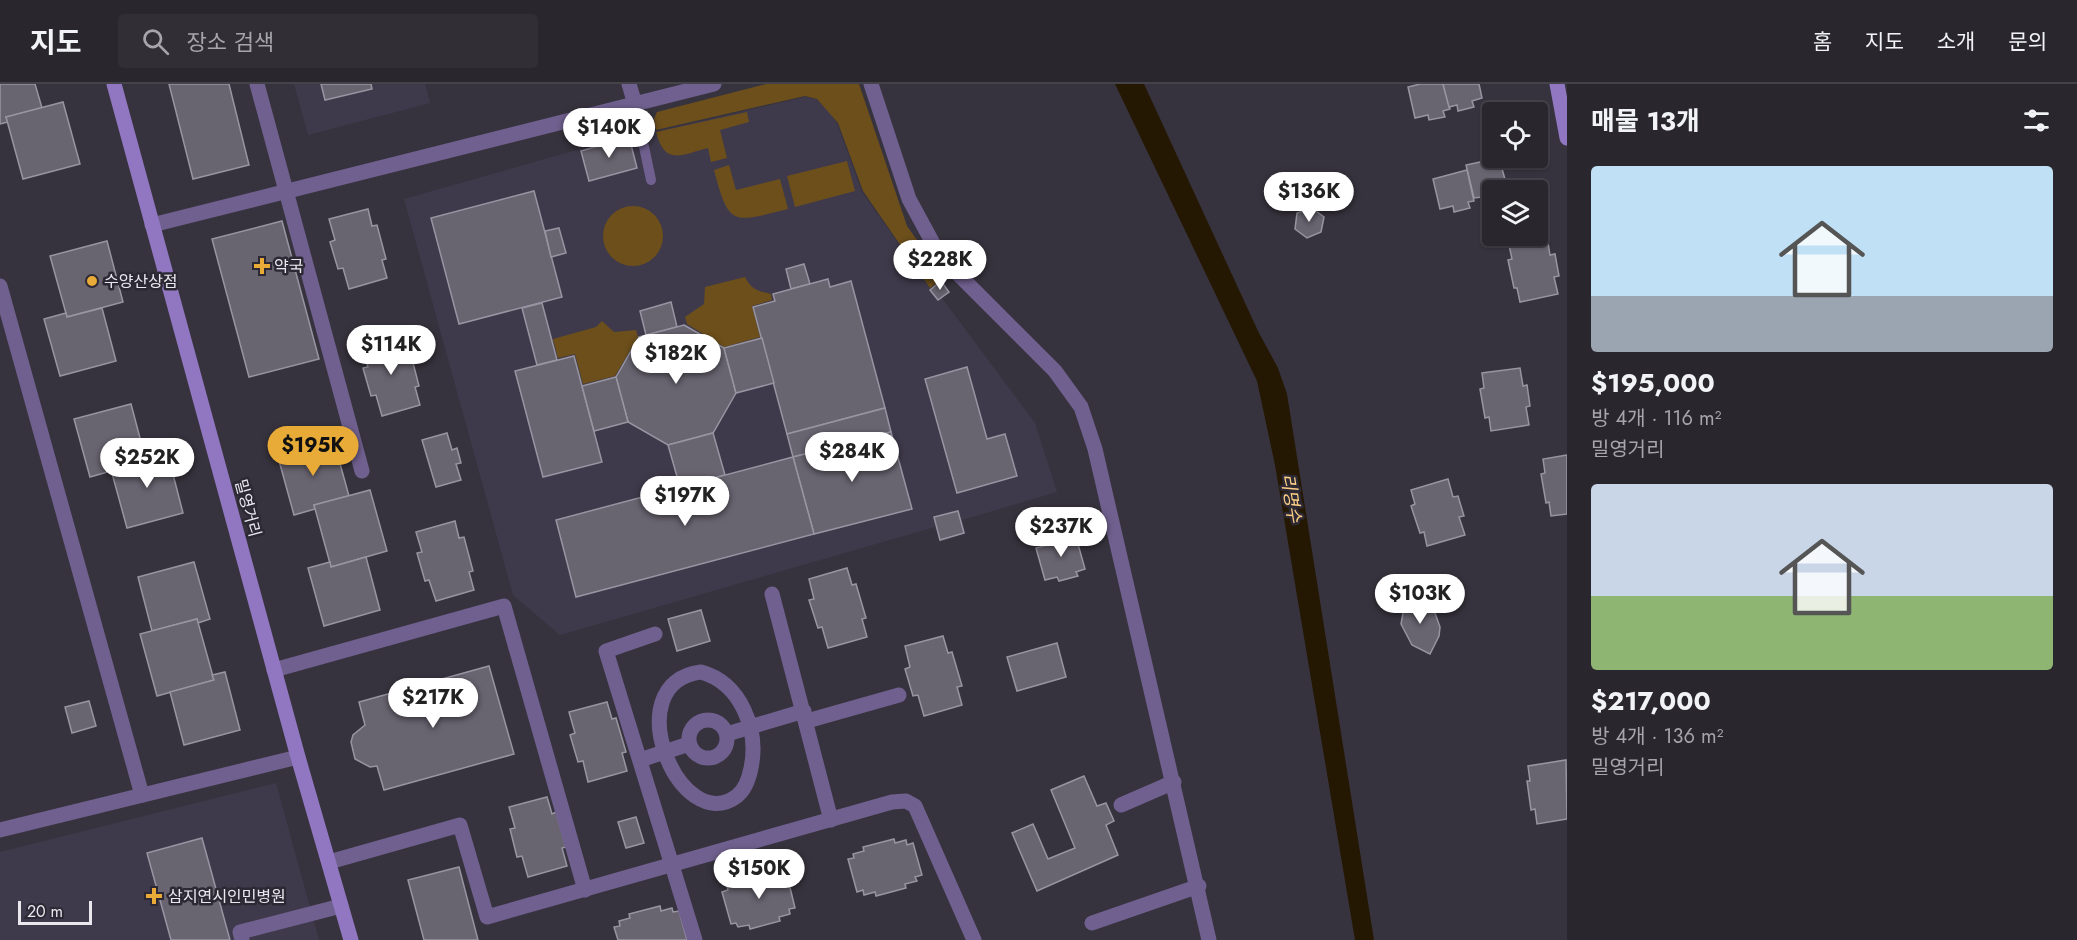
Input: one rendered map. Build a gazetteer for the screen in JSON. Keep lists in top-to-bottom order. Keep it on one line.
{"streets":{"main road":["밀영거리"]},"water":["리명수"],"places":{"health":["약국","삼지연시인민병원"],"other":["수양산상점"]},"scale_bar":"20 m","page":{"header":"지도","search":"장소 검색","nav":["홈","지도","소개","문의"],"heading":"매물 13개","price":["$140K","$136K","$228K","$114K","$182K","$195K","$284K","$252K","$197K","$237K","$103K","$217K","$150K"],"list":[{"name":"$195,000","note":"방 4개 · 116 m² · 밀영거리"},{"name":"$217,000","note":"방 4개 · 136 m² · 밀영거리"}],"scale":"20 m"}}
